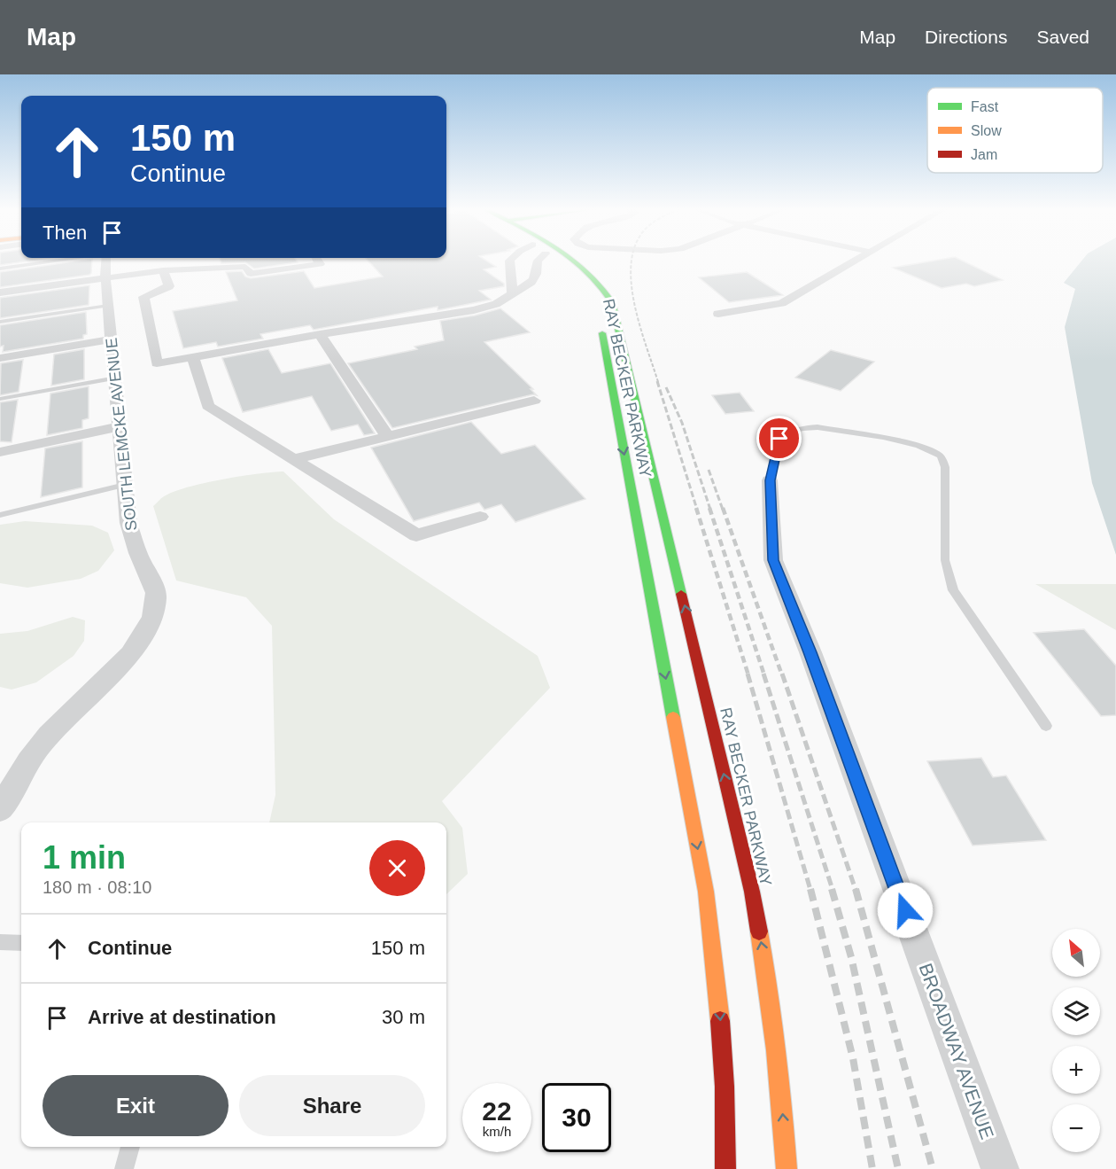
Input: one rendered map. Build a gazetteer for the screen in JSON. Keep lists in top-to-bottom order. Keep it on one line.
{"streets":{"main road":["RAY BECKER PARKWAY"],"street":["SOUTH LEMCKE AVENUE","BROADWAY AVENUE"]},"legend":["Fast","Slow","Jam"],"north":"top left","page":{"header":"Map","nav":["Map","Directions","Saved"],"turn":["150 m","Continue"],"then":"Then","heading":["1 min","180 m · 08:10"],"list":[{"name":"Continue","value":"150 m"},{"name":"Arrive at destination","value":"30 m"}],"map_buttons":["+","−"],"buttons":["Exit","Share"],"speed":"22 km/h","limit":"30"}}
